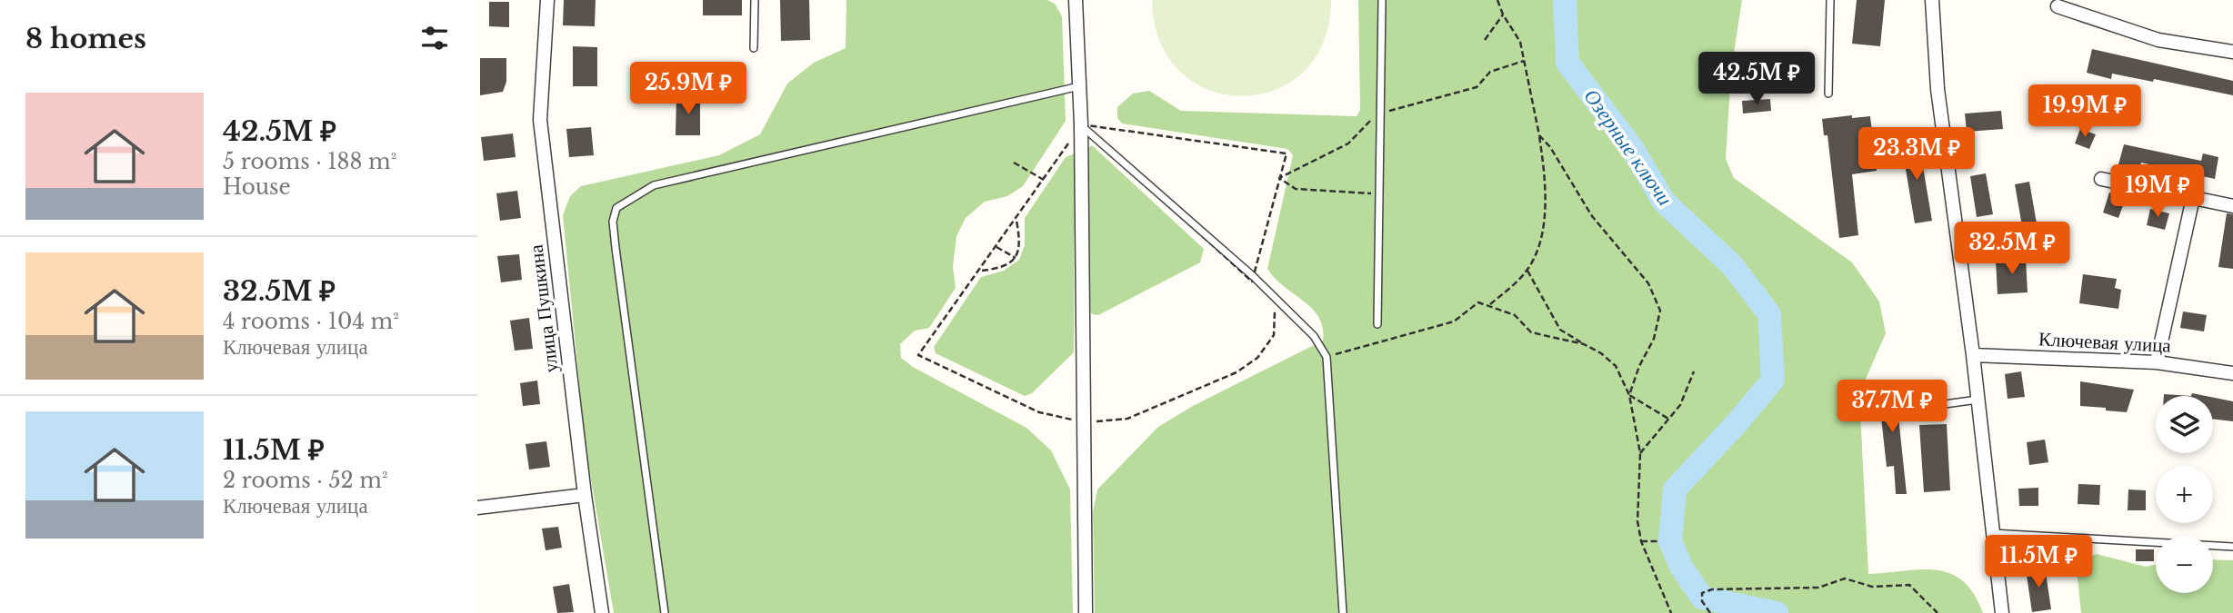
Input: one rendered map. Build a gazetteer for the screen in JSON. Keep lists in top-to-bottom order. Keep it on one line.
{"streets":{"street":["улица Пушкина","Ключевая улица"]},"water":["Озерные ключи"],"page":{"heading":"8 homes","price":["42.5M ₽","25.9M ₽","19.9M ₽","23.3M ₽","19M ₽","32.5M ₽","37.7M ₽","11.5M ₽"],"list":[{"name":"42.5M ₽","note":"5 rooms · 188 m² · House"},{"name":"32.5M ₽","note":"4 rooms · 104 m² · Ключевая улица"},{"name":"11.5M ₽","note":"2 rooms · 52 m² · Ключевая улица"}],"map_buttons":["+","−"]}}
